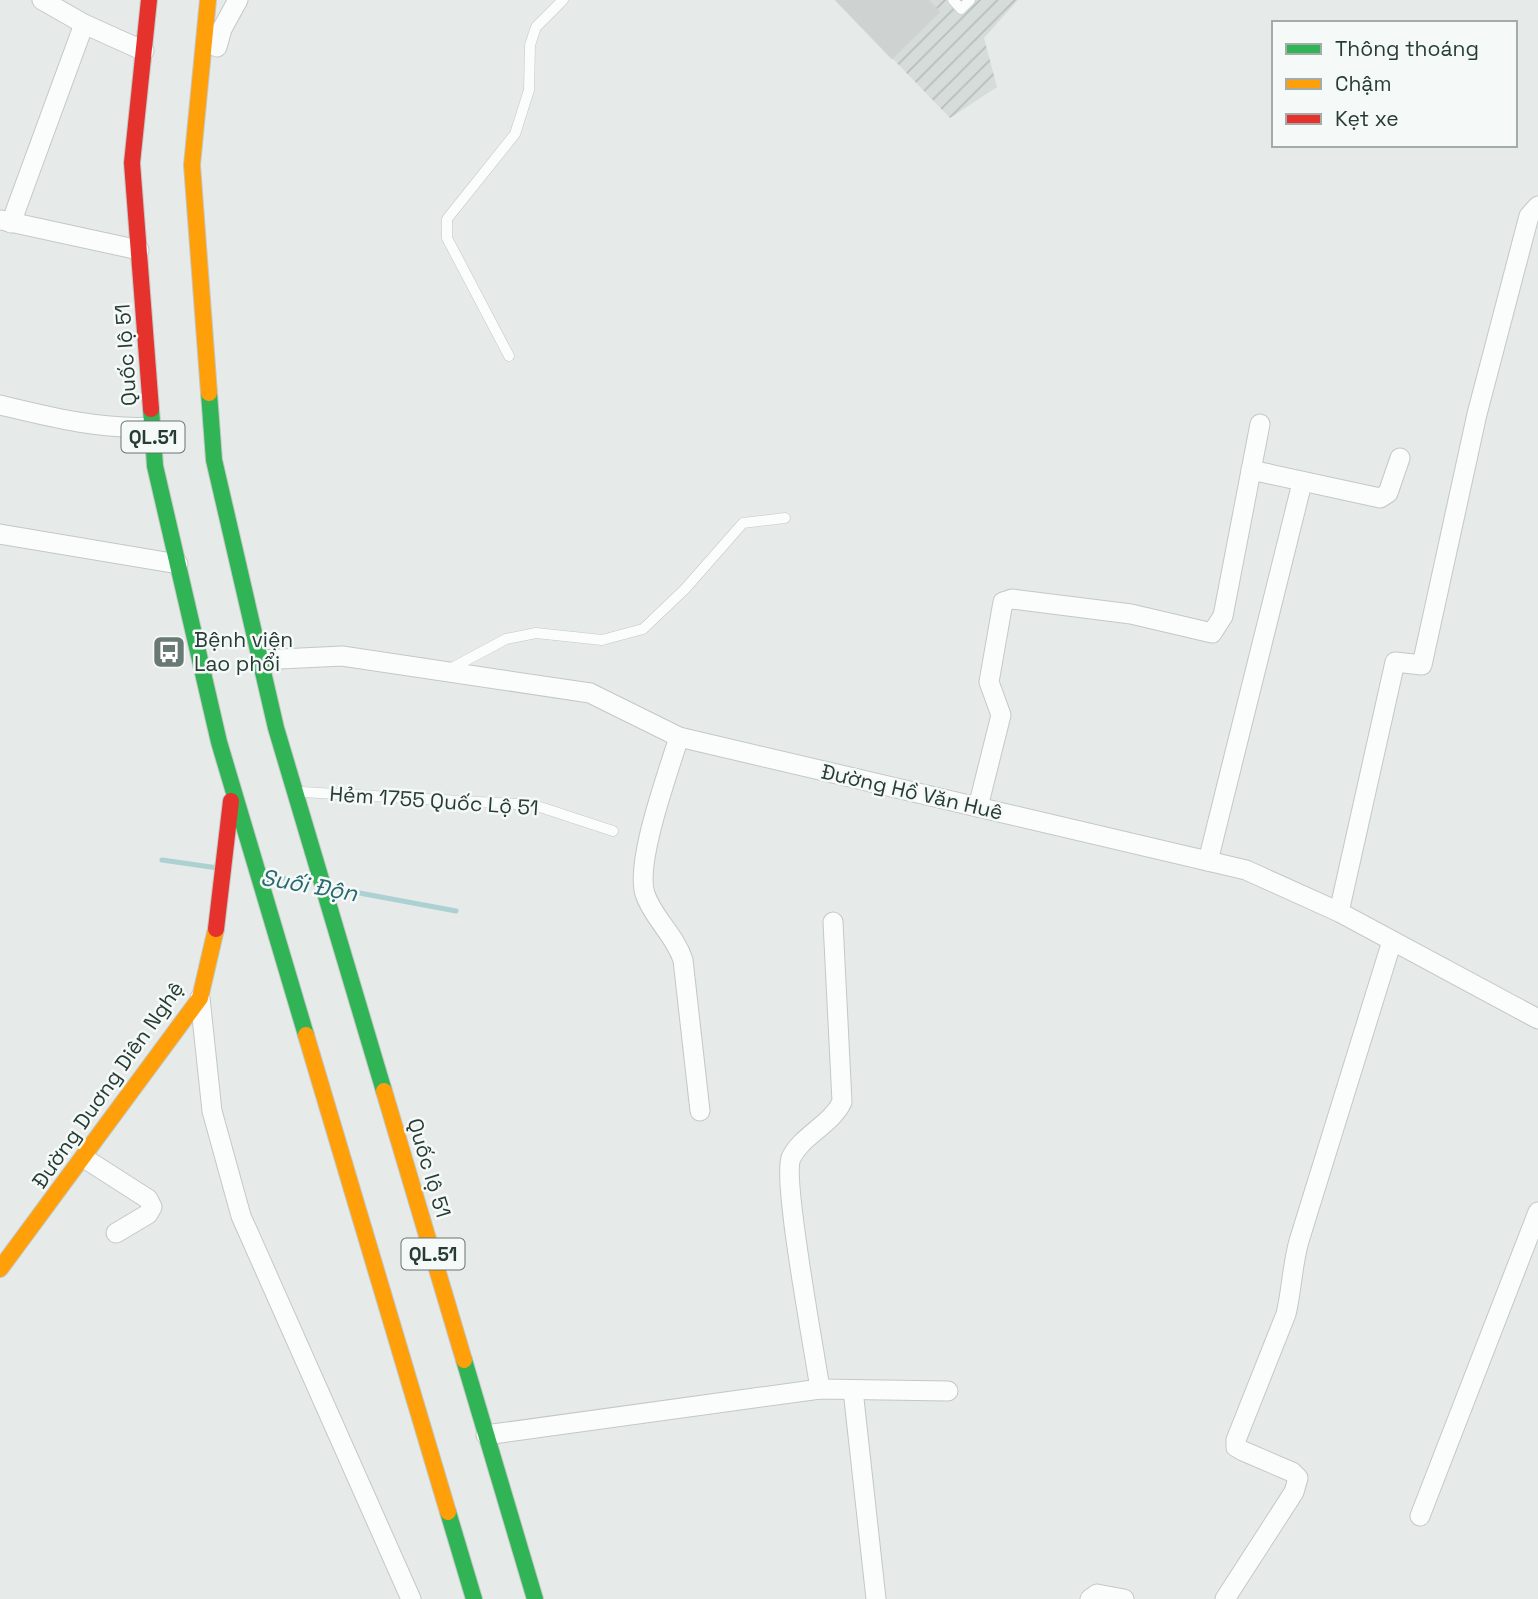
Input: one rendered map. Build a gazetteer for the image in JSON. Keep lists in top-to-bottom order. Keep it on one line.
{"streets":{"main road":["Quốc lộ 51","QL.51","Đường Duơng Diên Nghệ"],"street":["Đường Hồ Văn Huê"],"lane":["Hẻm 1755 Quốc Lộ 51"]},"crossings":[["Quốc lộ 51","QL.51"],["Quốc lộ 51","Hẻm 1755 Quốc Lộ 51"],["Quốc lộ 51","Đường Duơng Diên Nghệ"],["QL.51","Đường Hồ Văn Huê"],["QL.51","Hẻm 1755 Quốc Lộ 51"]],"water":["Suối Độn"],"places":{"bus stop":["Bệnh viện Lao phổi"]},"legend":["Thông thoáng","Chậm","Kẹt xe"]}
